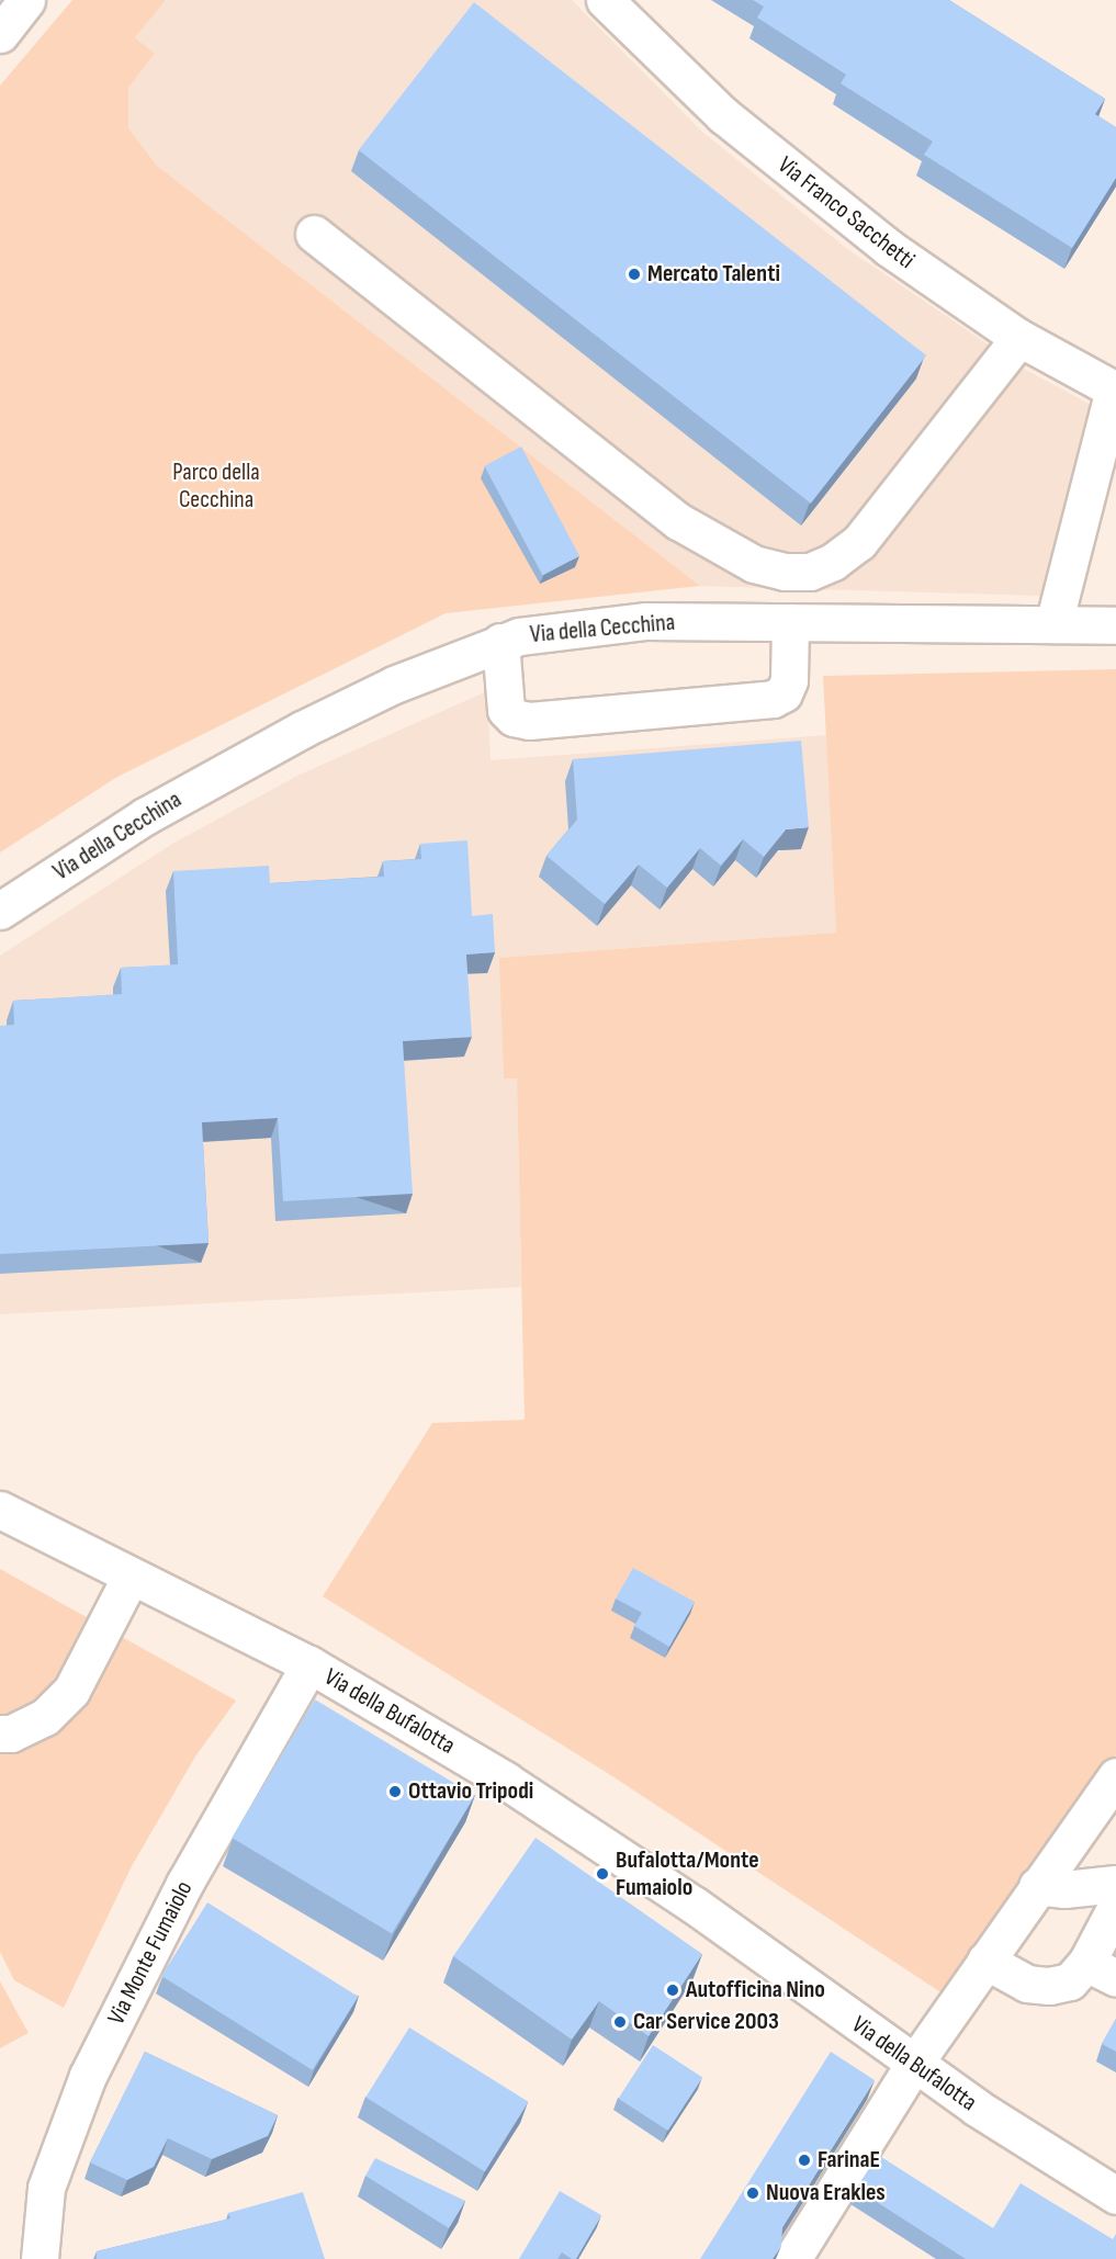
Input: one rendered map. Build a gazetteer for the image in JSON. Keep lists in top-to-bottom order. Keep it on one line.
{"streets":{"street":["Via Franco Sacchetti","Via della Cecchina","Via della Bufalotta","Via Monte Fumaiolo"]},"crossings":[["Via della Bufalotta","Via Monte Fumaiolo"]],"parks":["Parco della Cecchina"],"places":["Mercato Talenti","Ottavio Tripodi","Bufalotta/Monte Fumaiolo","Autofficina Nino","Car Service 2003","FarinaE","Nuova Erakles"]}
